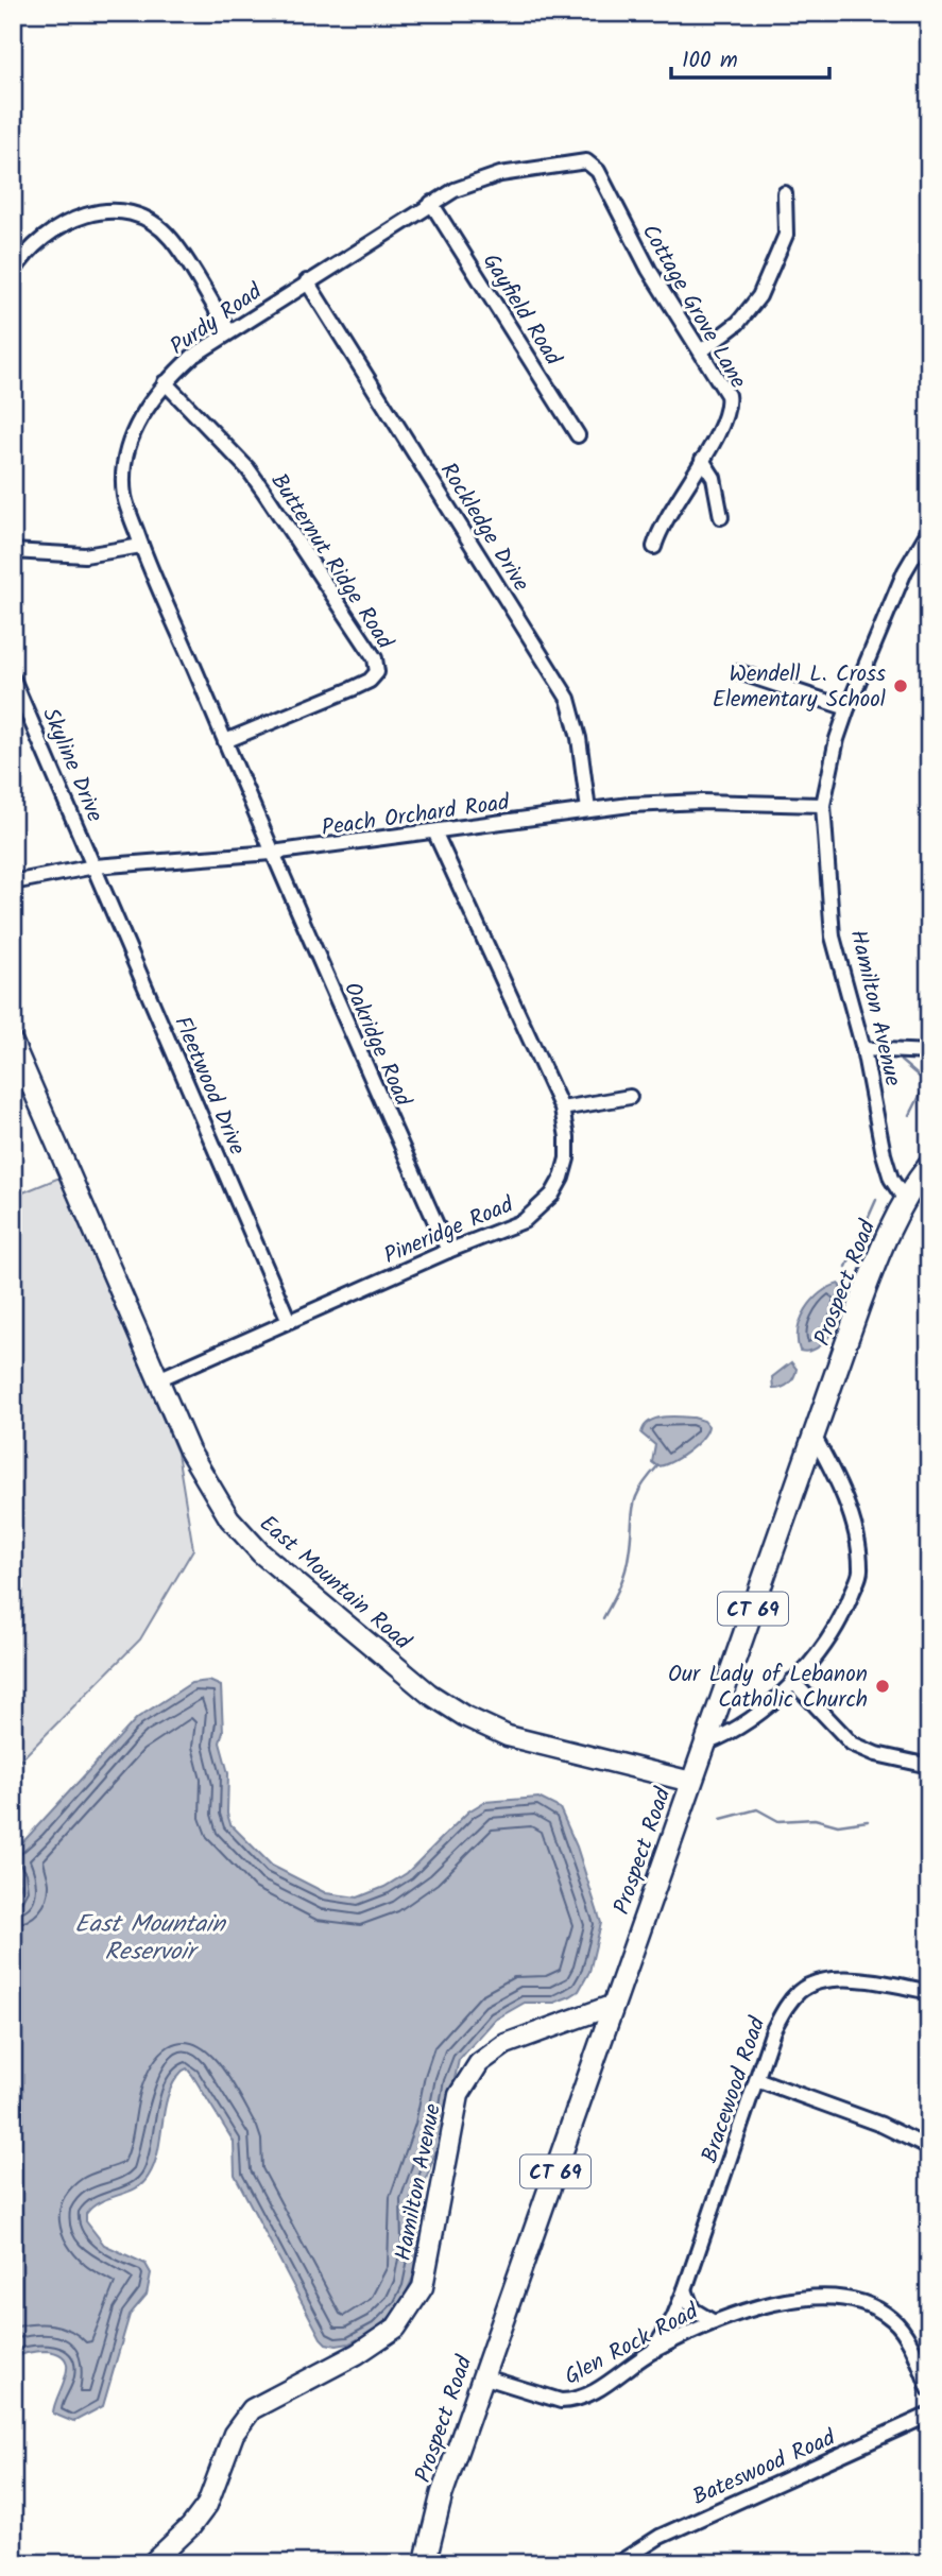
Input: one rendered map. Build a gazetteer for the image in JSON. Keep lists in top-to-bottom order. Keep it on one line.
{"streets":{"main road":["Prospect Road","CT 69"],"street":["Cottage Grove Lane","Gayfield Road","Purdy Road","Rockledge Drive","Butternut Ridge Road","Skyline Drive","Peach Orchard Road","Hamilton Avenue","Oakridge Road","Fleetwood Drive","Pineridge Road","East Mountain Road","Bracewood Road","Glen Rock Road","Bateswood Road"]},"crossings":[["Cottage Grove Lane","Purdy Road"],["Gayfield Road","Purdy Road"],["Purdy Road","Rockledge Drive"],["Purdy Road","Butternut Ridge Road"],["Purdy Road","Peach Orchard Road"],["Purdy Road","Oakridge Road"],["Rockledge Drive","Peach Orchard Road"],["Skyline Drive","Peach Orchard Road"],["Skyline Drive","Fleetwood Drive"],["Peach Orchard Road","Hamilton Avenue"],["Peach Orchard Road","Oakridge Road"],["Peach Orchard Road","Fleetwood Drive"],["Peach Orchard Road","Pineridge Road"],["Hamilton Avenue","Prospect Road"],["Oakridge Road","Pineridge Road"],["Fleetwood Drive","Pineridge Road"],["Pineridge Road","East Mountain Road"],["Prospect Road","East Mountain Road"],["Prospect Road","Glen Rock Road"],["Bracewood Road","Glen Rock Road"]],"water":["East Mountain Reservoir"],"places":["Wendell L. Cross Elementary School","Our Lady of Lebanon Catholic Church"],"scale_bar":"100 m"}
